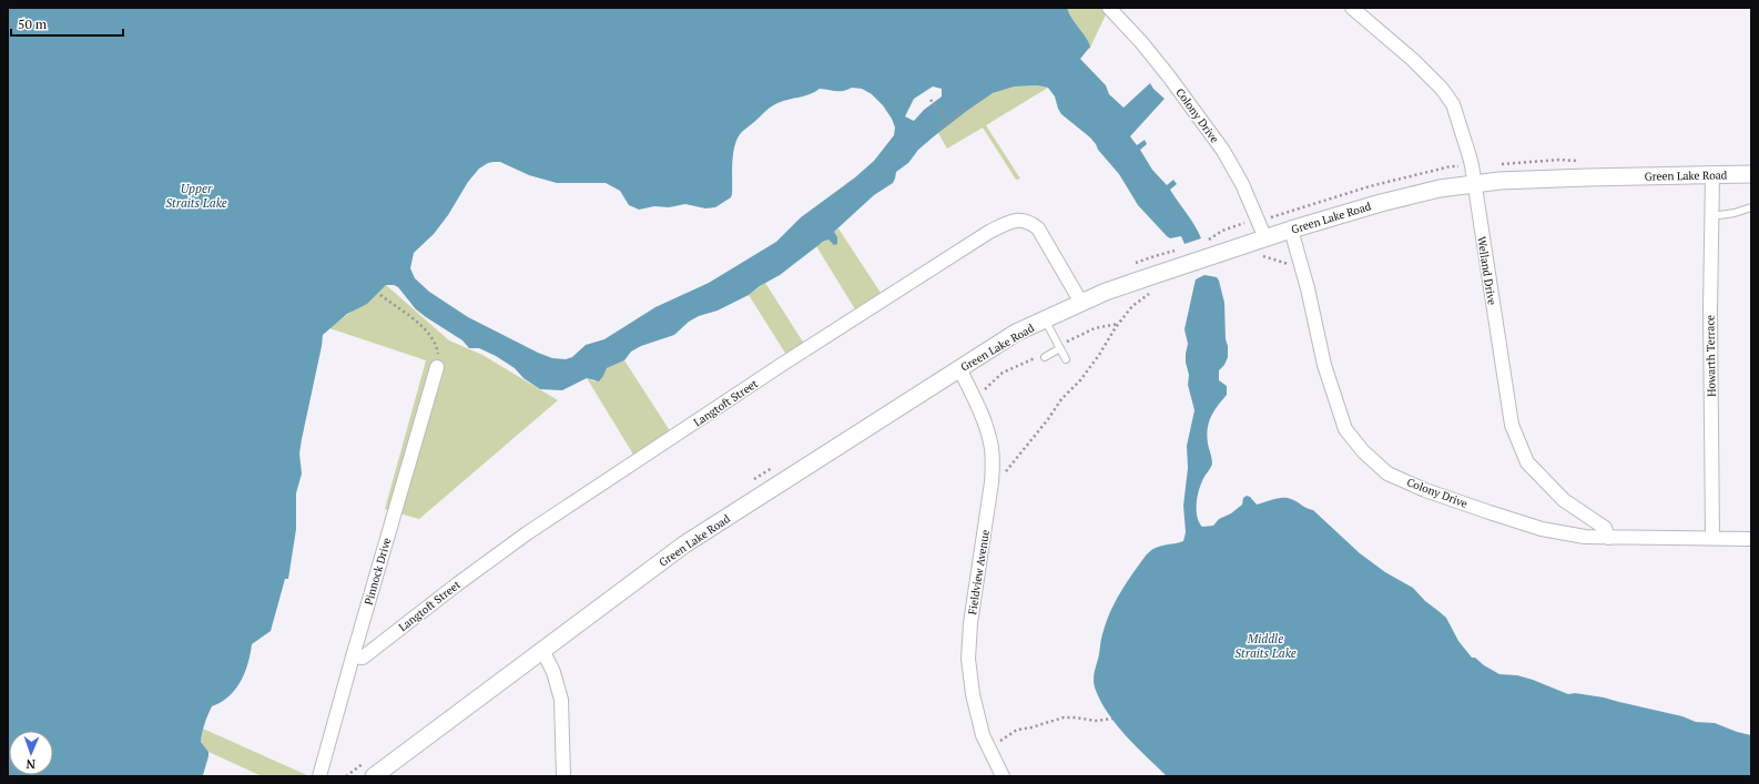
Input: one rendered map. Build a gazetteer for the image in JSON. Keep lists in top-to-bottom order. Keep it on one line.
{"streets":{"street":["Colony Drive","Green Lake Road","Welland Drive","Howarth Terrace","Langtoft Street","Pinnock Drive","Fieldview Avenue"]},"crossings":[["Colony Drive","Green Lake Road"],["Colony Drive","Welland Drive"],["Colony Drive","Howarth Terrace"],["Green Lake Road","Welland Drive"],["Green Lake Road","Howarth Terrace"],["Green Lake Road","Langtoft Street"],["Green Lake Road","Fieldview Avenue"],["Langtoft Street","Pinnock Drive"]],"water":["Upper Straits Lake","Middle Straits Lake"],"scale_bar":"50 m","north":"bottom"}
